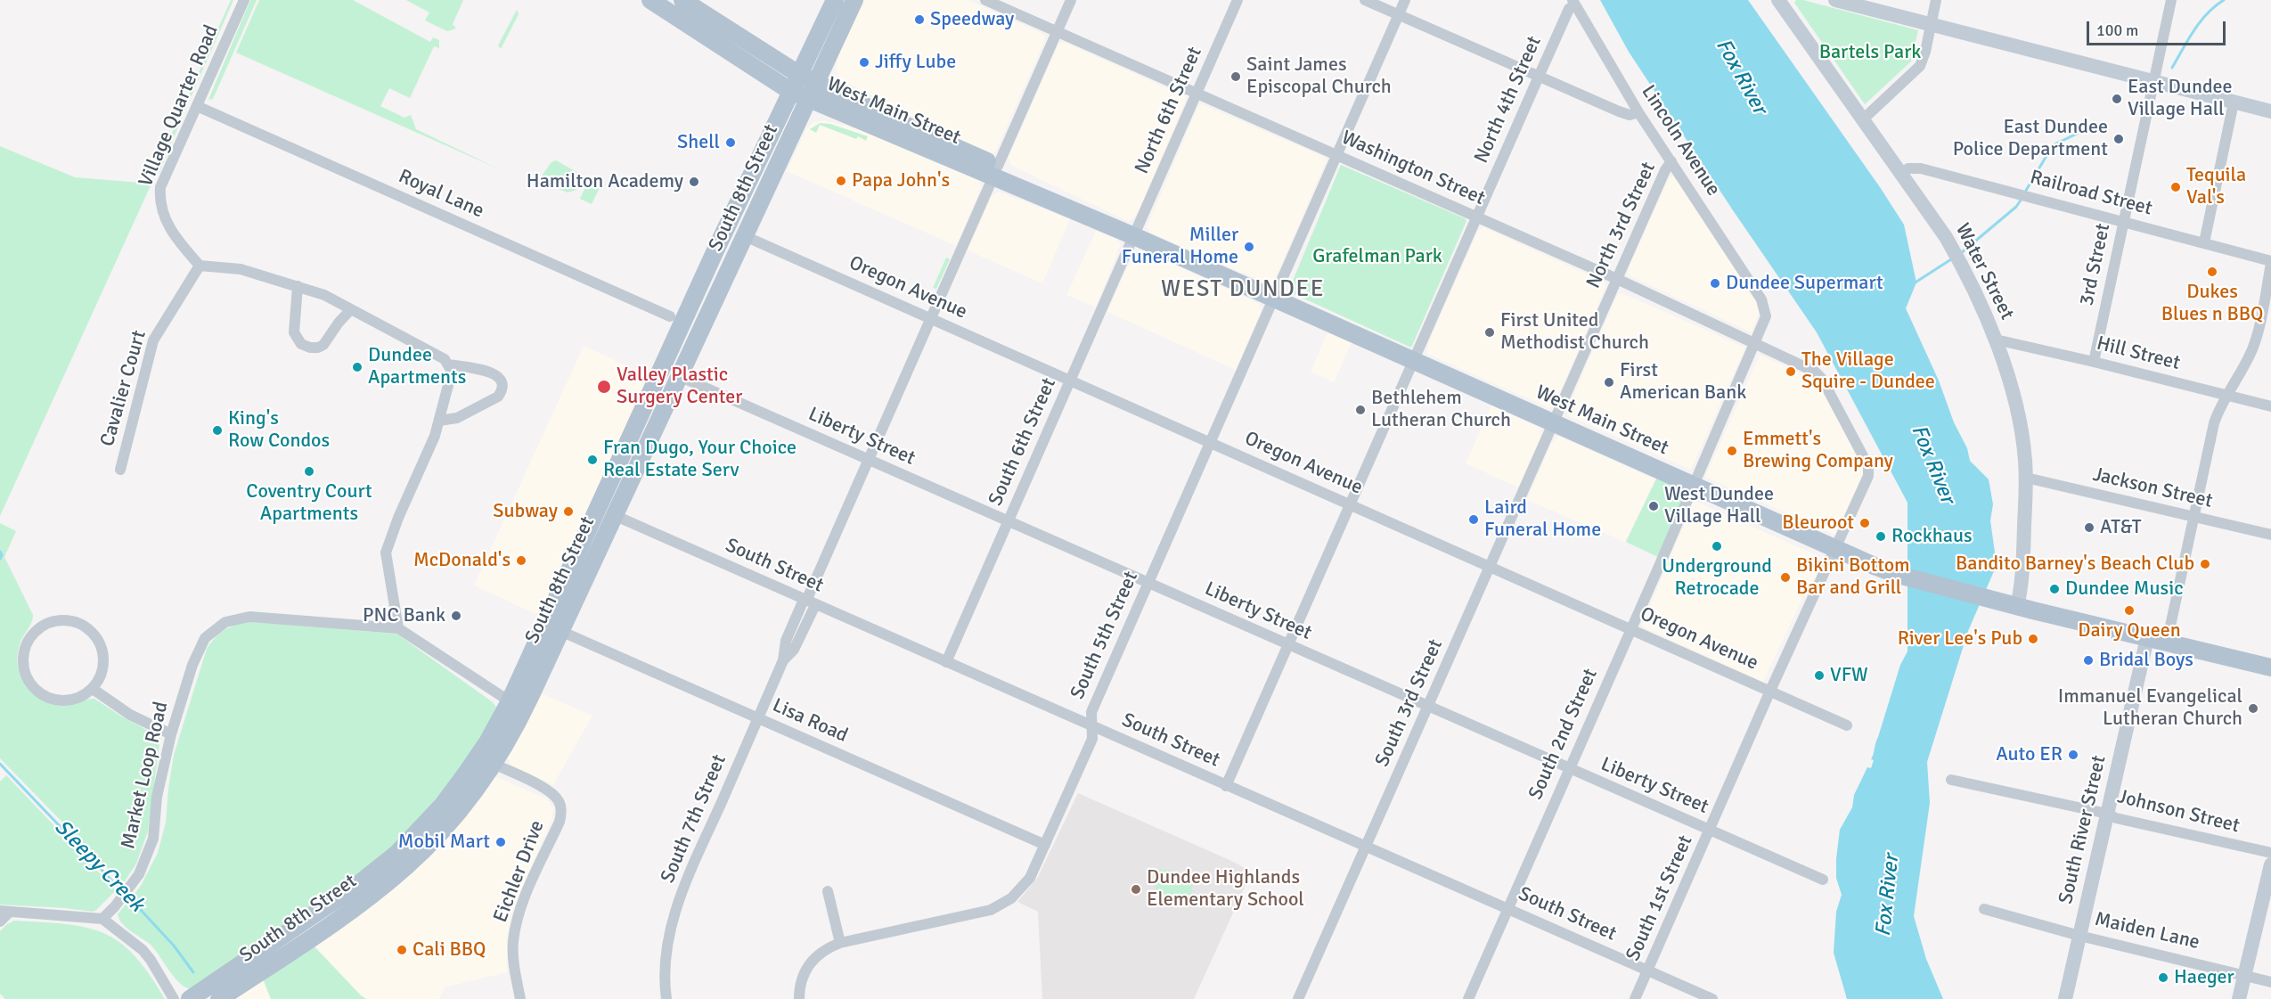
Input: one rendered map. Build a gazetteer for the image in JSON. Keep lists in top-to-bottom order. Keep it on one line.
{"streets":{"main road":["West Main Street","South 8th Street"],"street":["North 4th Street","Village Quarter Road","North 6th Street","Lincoln Avenue","Washington Street","Railroad Street","Royal Lane","North 3rd Street","3rd Street","Water Street","Oregon Avenue","Hill Street","Cavalier Court","Liberty Street","South 6th Street","Jackson Street","South Street","South 5th Street","South 3rd Street","Lisa Road","South 2nd Street","Market Loop Road","Johnson Street","South 7th Street","South River Street","Eichler Drive","South 1st Street","Maiden Lane"]},"crossings":[["North 4th Street","West Main Street"],["North 4th Street","Lincoln Avenue"],["North 4th Street","Washington Street"],["North 4th Street","Oregon Avenue"],["North 4th Street","Liberty Street"],["North 4th Street","South Street"],["Village Quarter Road","Royal Lane"],["Village Quarter Road","Cavalier Court"],["North 6th Street","West Main Street"],["North 6th Street","Washington Street"],["North 6th Street","South 6th Street"],["West Main Street","South 8th Street"],["West Main Street","North 3rd Street"],["West Main Street","Water Street"],["West Main Street","South 6th Street"],["West Main Street","South 5th Street"],["West Main Street","South 3rd Street"],["West Main Street","South 2nd Street"],["West Main Street","South 7th Street"],["West Main Street","South River Street"],["West Main Street","South 1st Street"],["Lincoln Avenue","North 3rd Street"],["Lincoln Avenue","South 2nd Street"],["Washington Street","North 3rd Street"],["Washington Street","South 5th Street"],["Washington Street","South 2nd Street"],["Washington Street","South 7th Street"],["Washington Street","South 1st Street"],["South 8th Street","Oregon Avenue"],["South 8th Street","Liberty Street"],["South 8th Street","South Street"],["South 8th Street","Lisa Road"],["South 8th Street","Eichler Drive"],["Railroad Street","3rd Street"],["Railroad Street","Water Street"],["North 3rd Street","South 3rd Street"],["3rd Street","Hill Street"],["Water Street","Hill Street"],["Water Street","Jackson Street"],["Oregon Avenue","South 6th Street"],["Oregon Avenue","South 5th Street"],["Oregon Avenue","South 3rd Street"],["Oregon Avenue","South 2nd Street"],["Oregon Avenue","South 7th Street"],["Oregon Avenue","South 1st Street"],["Liberty Street","South 6th Street"],["Liberty Street","South 5th Street"],["Liberty Street","South 3rd Street"],["Liberty Street","South 2nd Street"],["Liberty Street","South 7th Street"],["Liberty Street","South 1st Street"],["South 6th Street","South Street"],["South Street","South 5th Street"],["South Street","South 3rd Street"],["South Street","South 2nd Street"],["South Street","South 7th Street"],["South Street","South 1st Street"],["South 5th Street","Lisa Road"],["Lisa Road","South 7th Street"],["Johnson Street","South River Street"],["South River Street","Maiden Lane"]],"districts":["WEST DUNDEE"],"water":["Fox River","Sleepy Creek"],"parks":["Bartels Park","Grafelman Park"],"places":["Speedway","Jiffy Lube","Saint James Episcopal Church","East Dundee Village Hall","East Dundee Police Department","Shell","Papa John's","Hamilton Academy","Tequila Val's","Miller Funeral Home","Dukes Blues n BBQ","Dundee Supermart","First United Methodist Church","Dundee Apartments","The Village Squire - Dundee","First American Bank","Valley Plastic Surgery Center","Bethlehem Lutheran Church","King's Row Condos","Emmett's Brewing Company","Fran Dugo, Your Choice Real Estate Serv","Coventry Court Apartments","West Dundee Village Hall","Subway","Laird Funeral Home","Bleuroot","AT&T","Rockhaus","Underground Retrocade","McDonald's","Bandito Barney's Beach Club","Bikini Bottom Bar and Grill","Dundee Music","Dairy Queen","PNC Bank","River Lee's Pub","Bridal Boys","VFW","Immanuel Evangelical Lutheran Church","Auto ER","Mobil Mart","Dundee Highlands Elementary School","Cali BBQ","Haeger"],"scale_bar":"100 m"}
